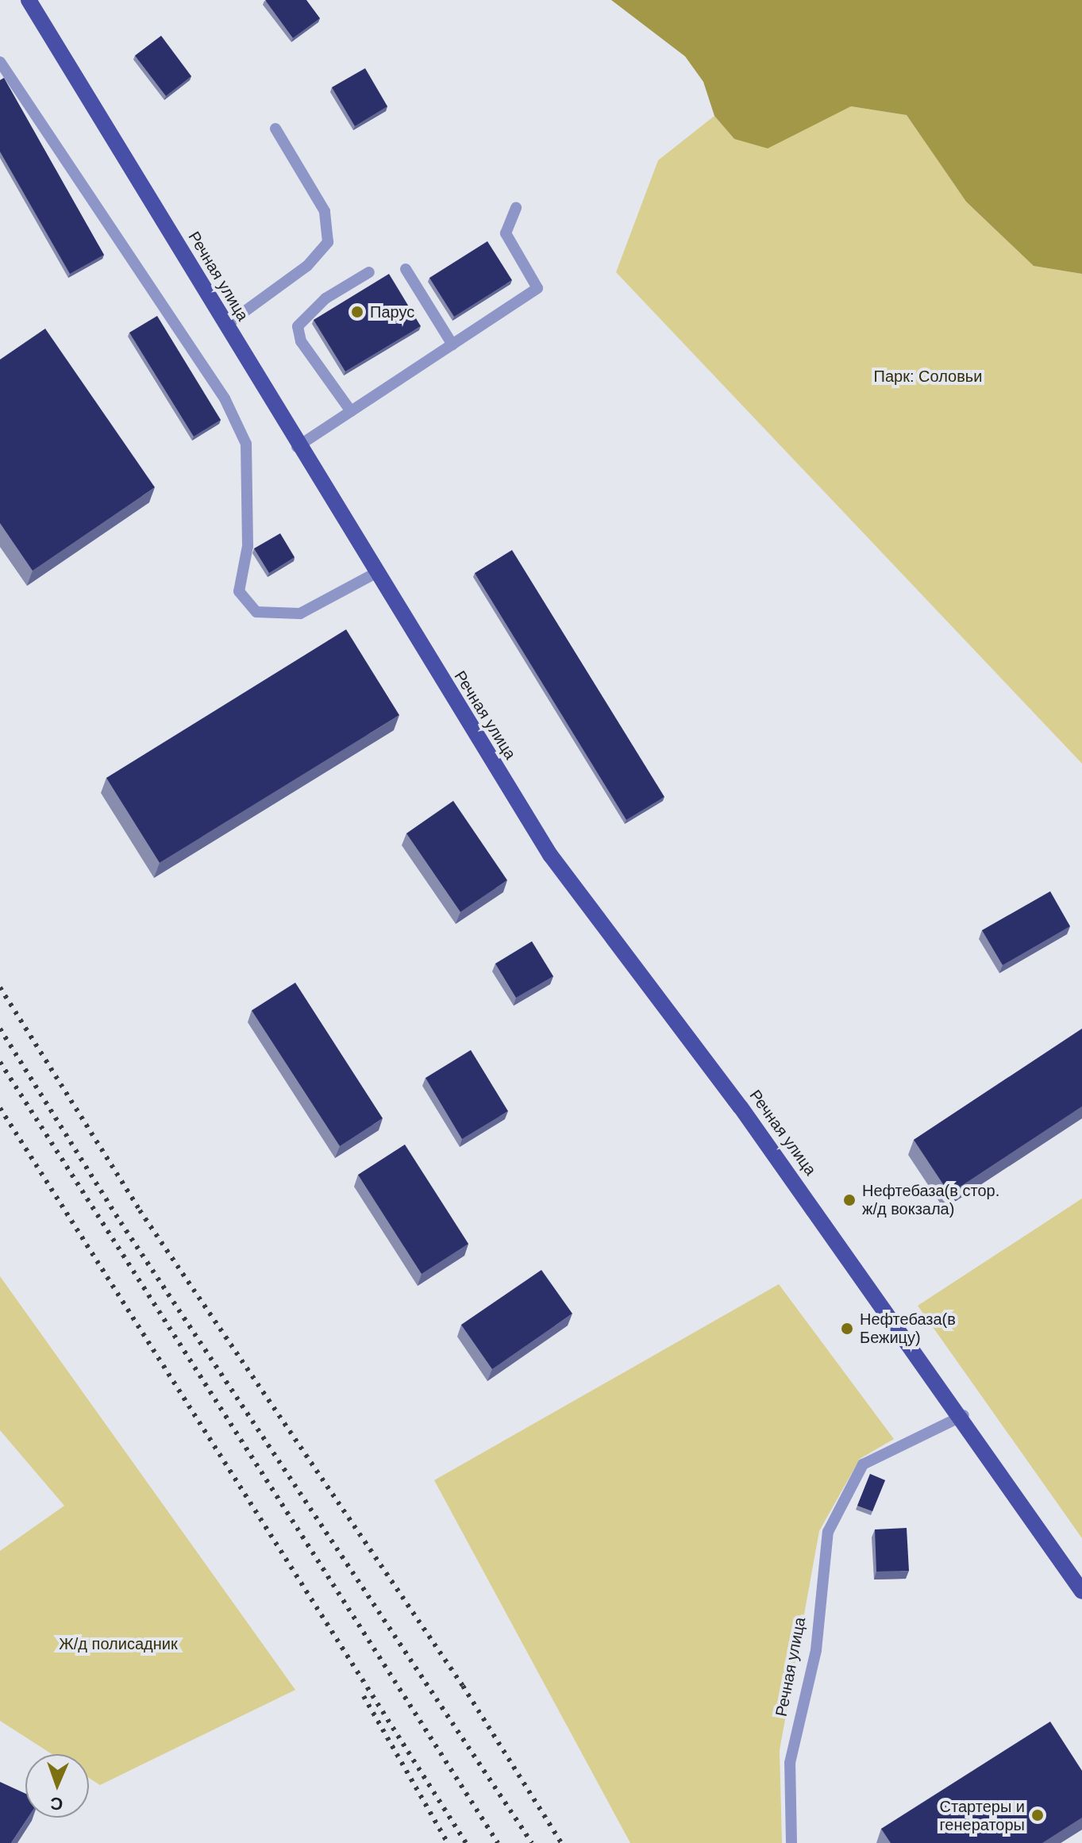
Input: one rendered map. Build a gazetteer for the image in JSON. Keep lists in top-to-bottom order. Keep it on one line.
{"streets":{"main road":["Речная улица"]},"parks":["Парк: Соловьи","Ж/д полисадник"],"places":["Парус","Нефтебаза(в стор. ж/д вокзала)","Нефтебаза(в Бежицу)","Стартеры и генераторы"],"north":"bottom"}
